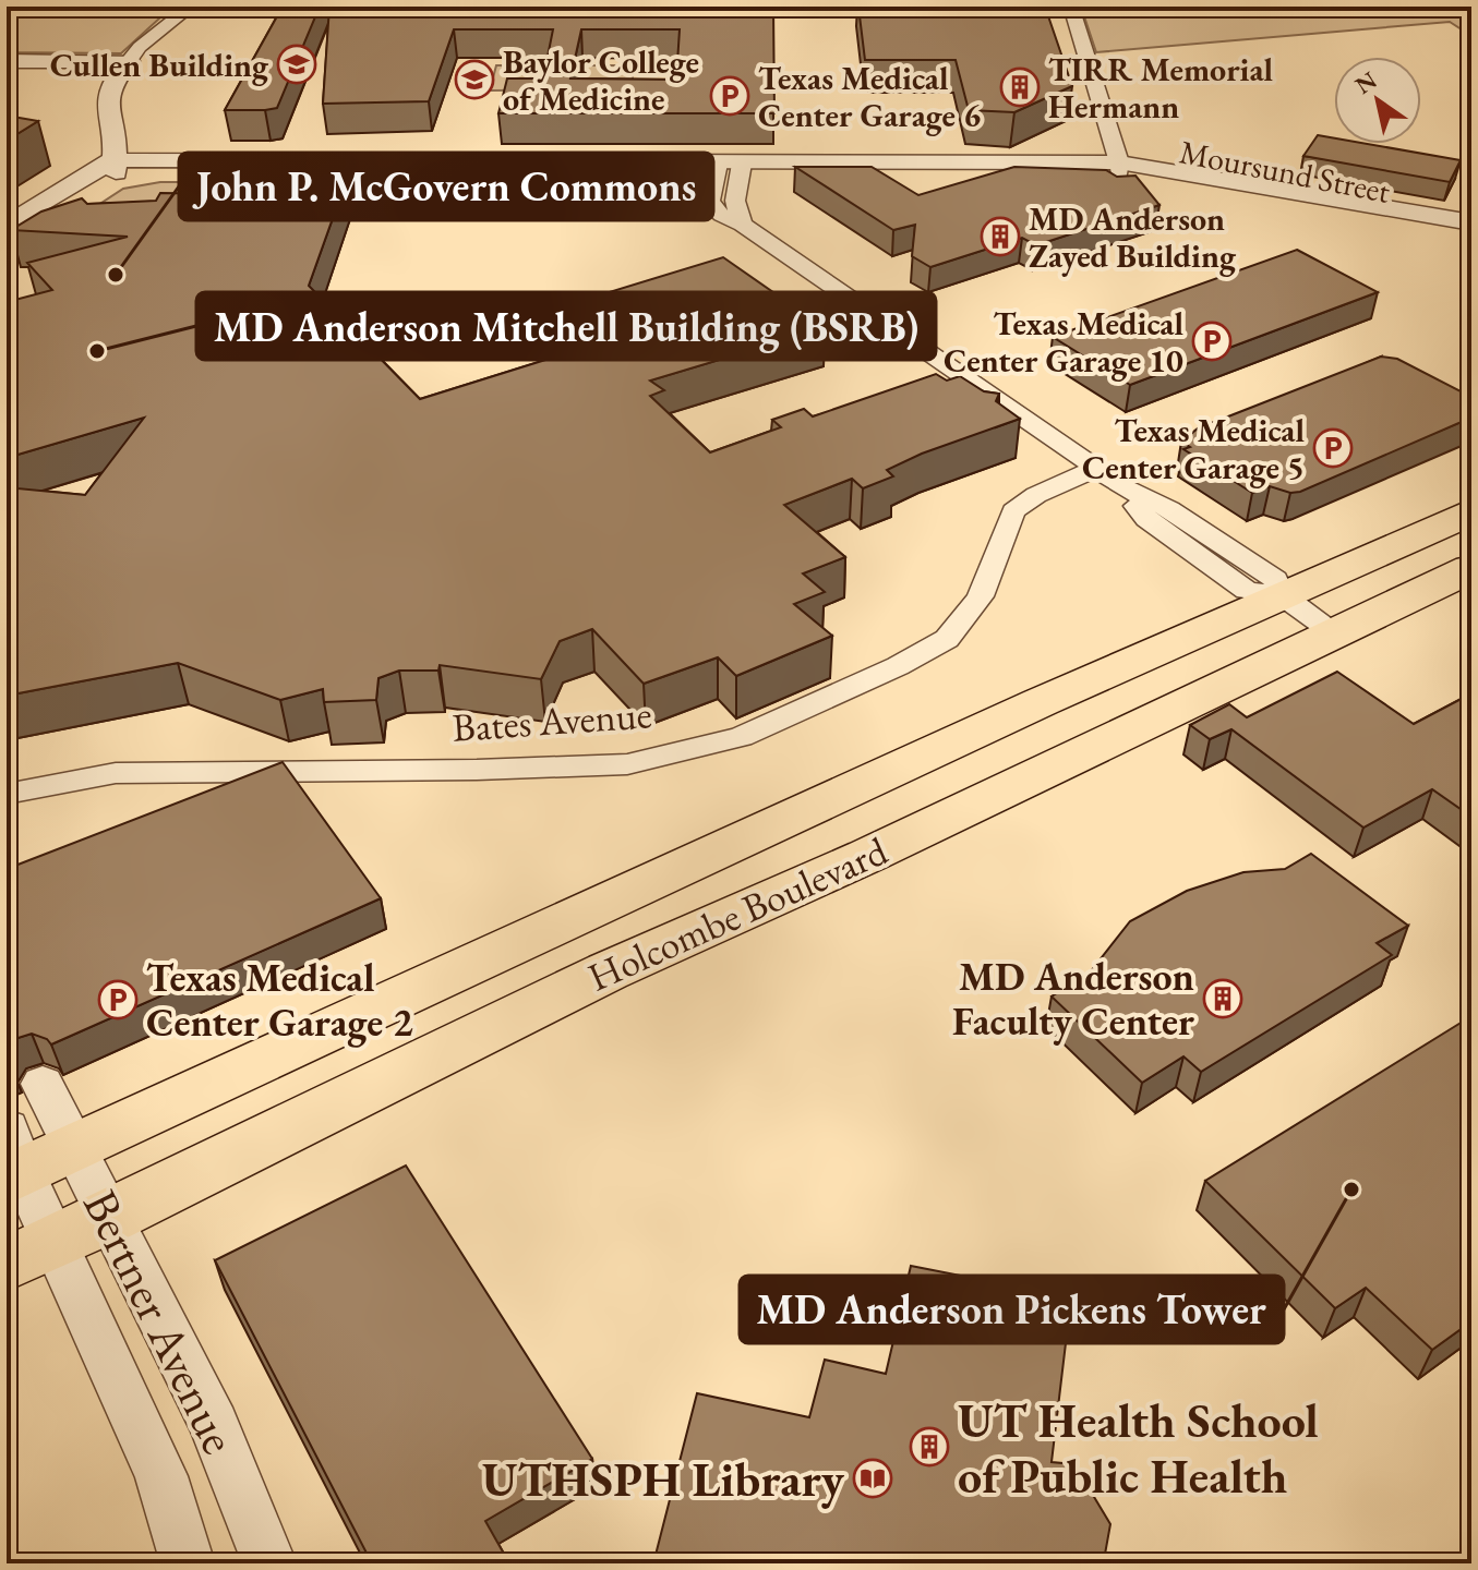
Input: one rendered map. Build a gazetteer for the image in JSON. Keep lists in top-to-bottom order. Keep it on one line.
{"streets":{"main road":["Holcombe Boulevard"],"street":["Moursund Street","Bates Avenue","Bertner Avenue"]},"crossings":[["Holcombe Boulevard","Bertner Avenue"]],"places":{"school or university":["Cullen Building","Baylor College of Medicine"],"building":["TIRR Memorial Hermann","MD Anderson Zayed Building","MD Anderson Faculty Center","UT Health School of Public Health"],"parking":["Texas Medical Center Garage 6","Texas Medical Center Garage 10","Texas Medical Center Garage 5","Texas Medical Center Garage 2"],"other":["John P. McGovern Commons","MD Anderson Mitchell Building (BSRB)","MD Anderson Pickens Tower"],"library":["UTHSPH Library"]},"north":"top left"}
